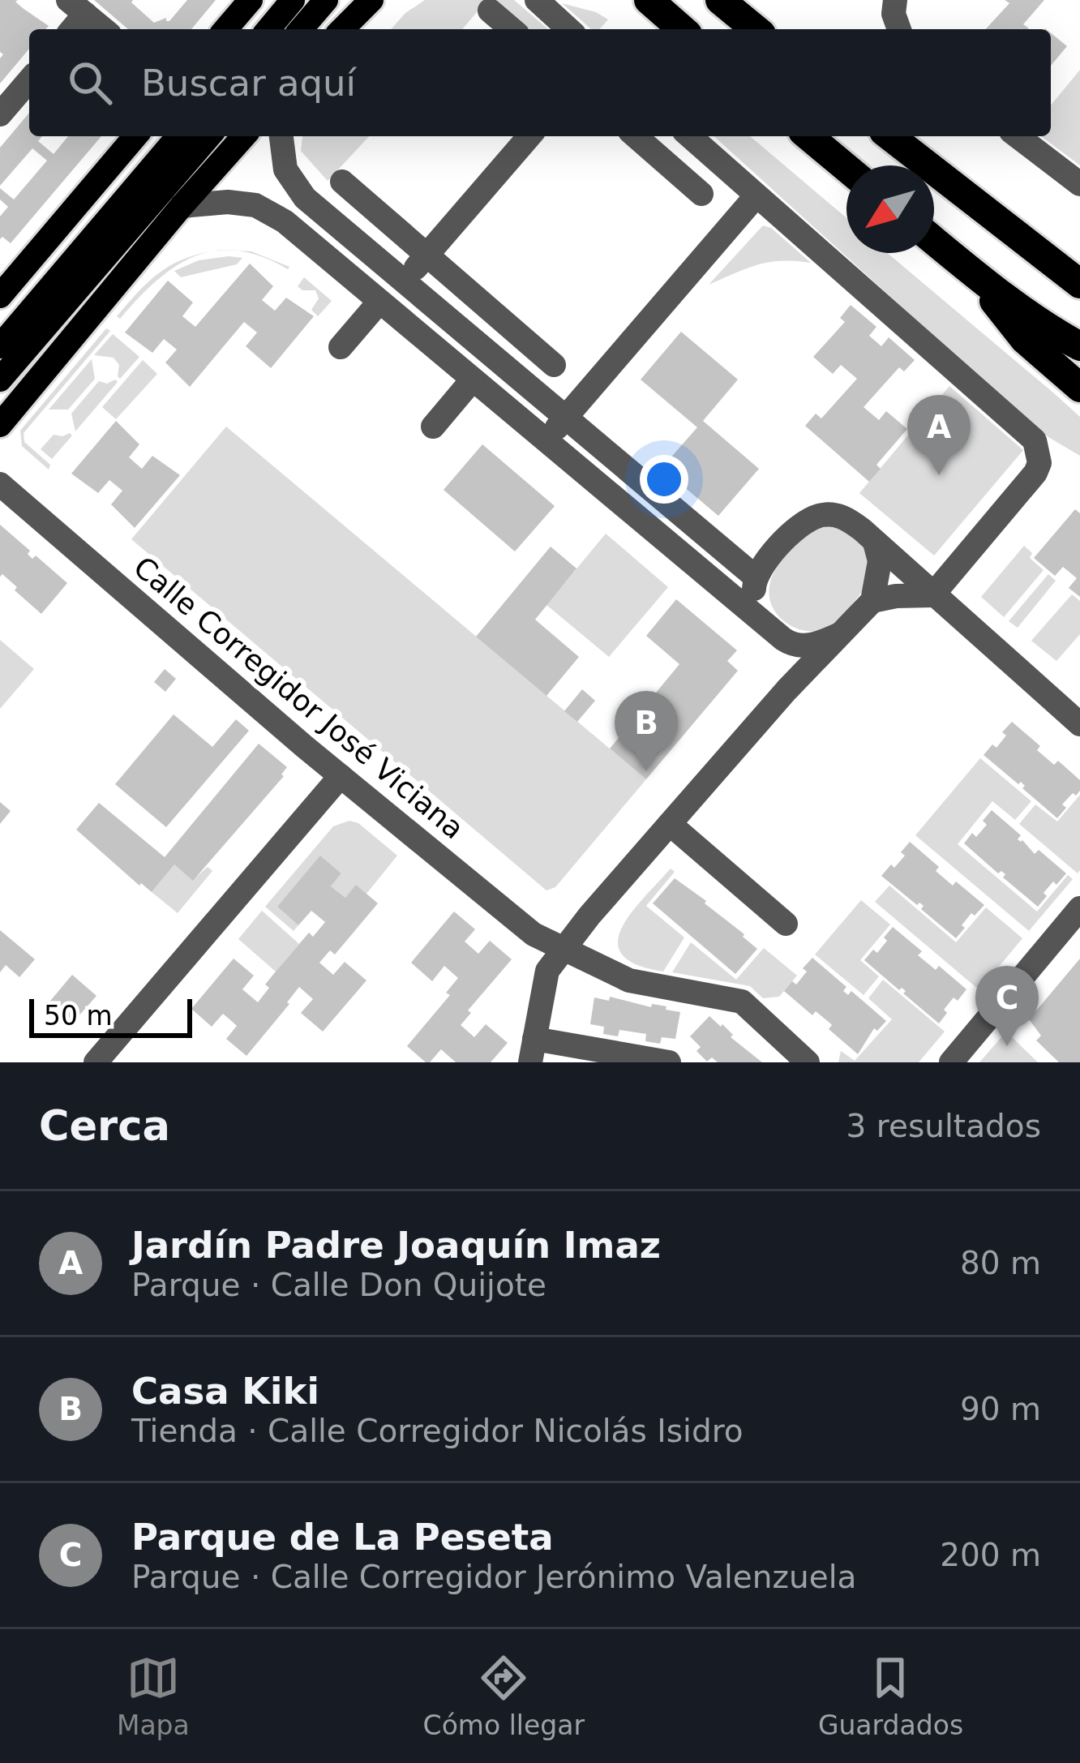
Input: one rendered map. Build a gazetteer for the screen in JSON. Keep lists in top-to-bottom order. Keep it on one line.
{"streets":{"street":["Calle Corregidor José Viciana"]},"scale_bar":"50 m","north":"bottom left","page":{"search":"Buscar aquí","pins":["A","B","C"],"scale":"50 m","heading":["Cerca","3 resultados"],"list":[{"mark":"A","name":"Jardín Padre Joaquín Imaz","note":"Parque · Calle Don Quijote","value":"80 m"},{"mark":"B","name":"Casa Kiki","note":"Tienda · Calle Corregidor Nicolás Isidro","value":"90 m"},{"mark":"C","name":"Parque de La Peseta","note":"Parque · Calle Corregidor Jerónimo Valenzuela","value":"200 m"}],"nav":["Mapa","Cómo llegar","Guardados"]}}
